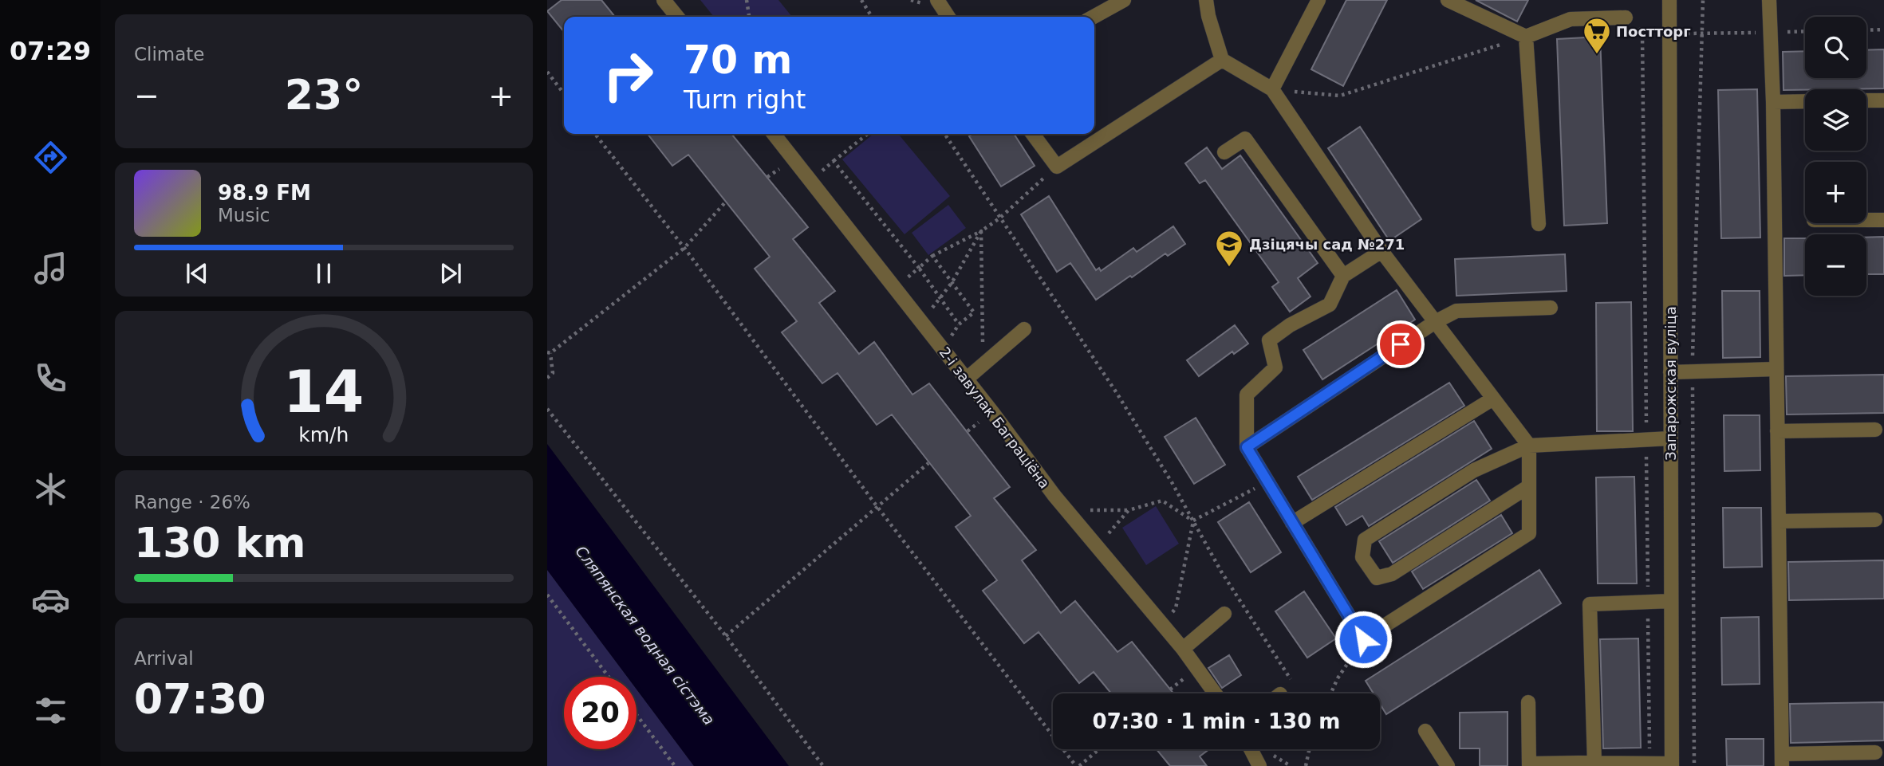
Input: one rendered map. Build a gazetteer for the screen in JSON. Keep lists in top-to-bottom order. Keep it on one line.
{"streets":{"street":["Запарожская вуліца","2-і завулак Баграціёна"]},"water":["Сляпянская водная сістэма"],"places":{"supermarket":["Постторг"],"school or university":["Дзіцячы сад №271"]},"page":{"tabs":"07:29","tile":["Climate",["Range · 26%","130 km"],["Arrival","07:30"]],"map_buttons":["+","−"],"turn":["70 m","Turn right"],"heat":["−","23°","+"],"song":["98.9 FM","Music"],"limit":"20","trip":"07:30 · 1 min · 130 m","gauge":["14","km/h"]}}
